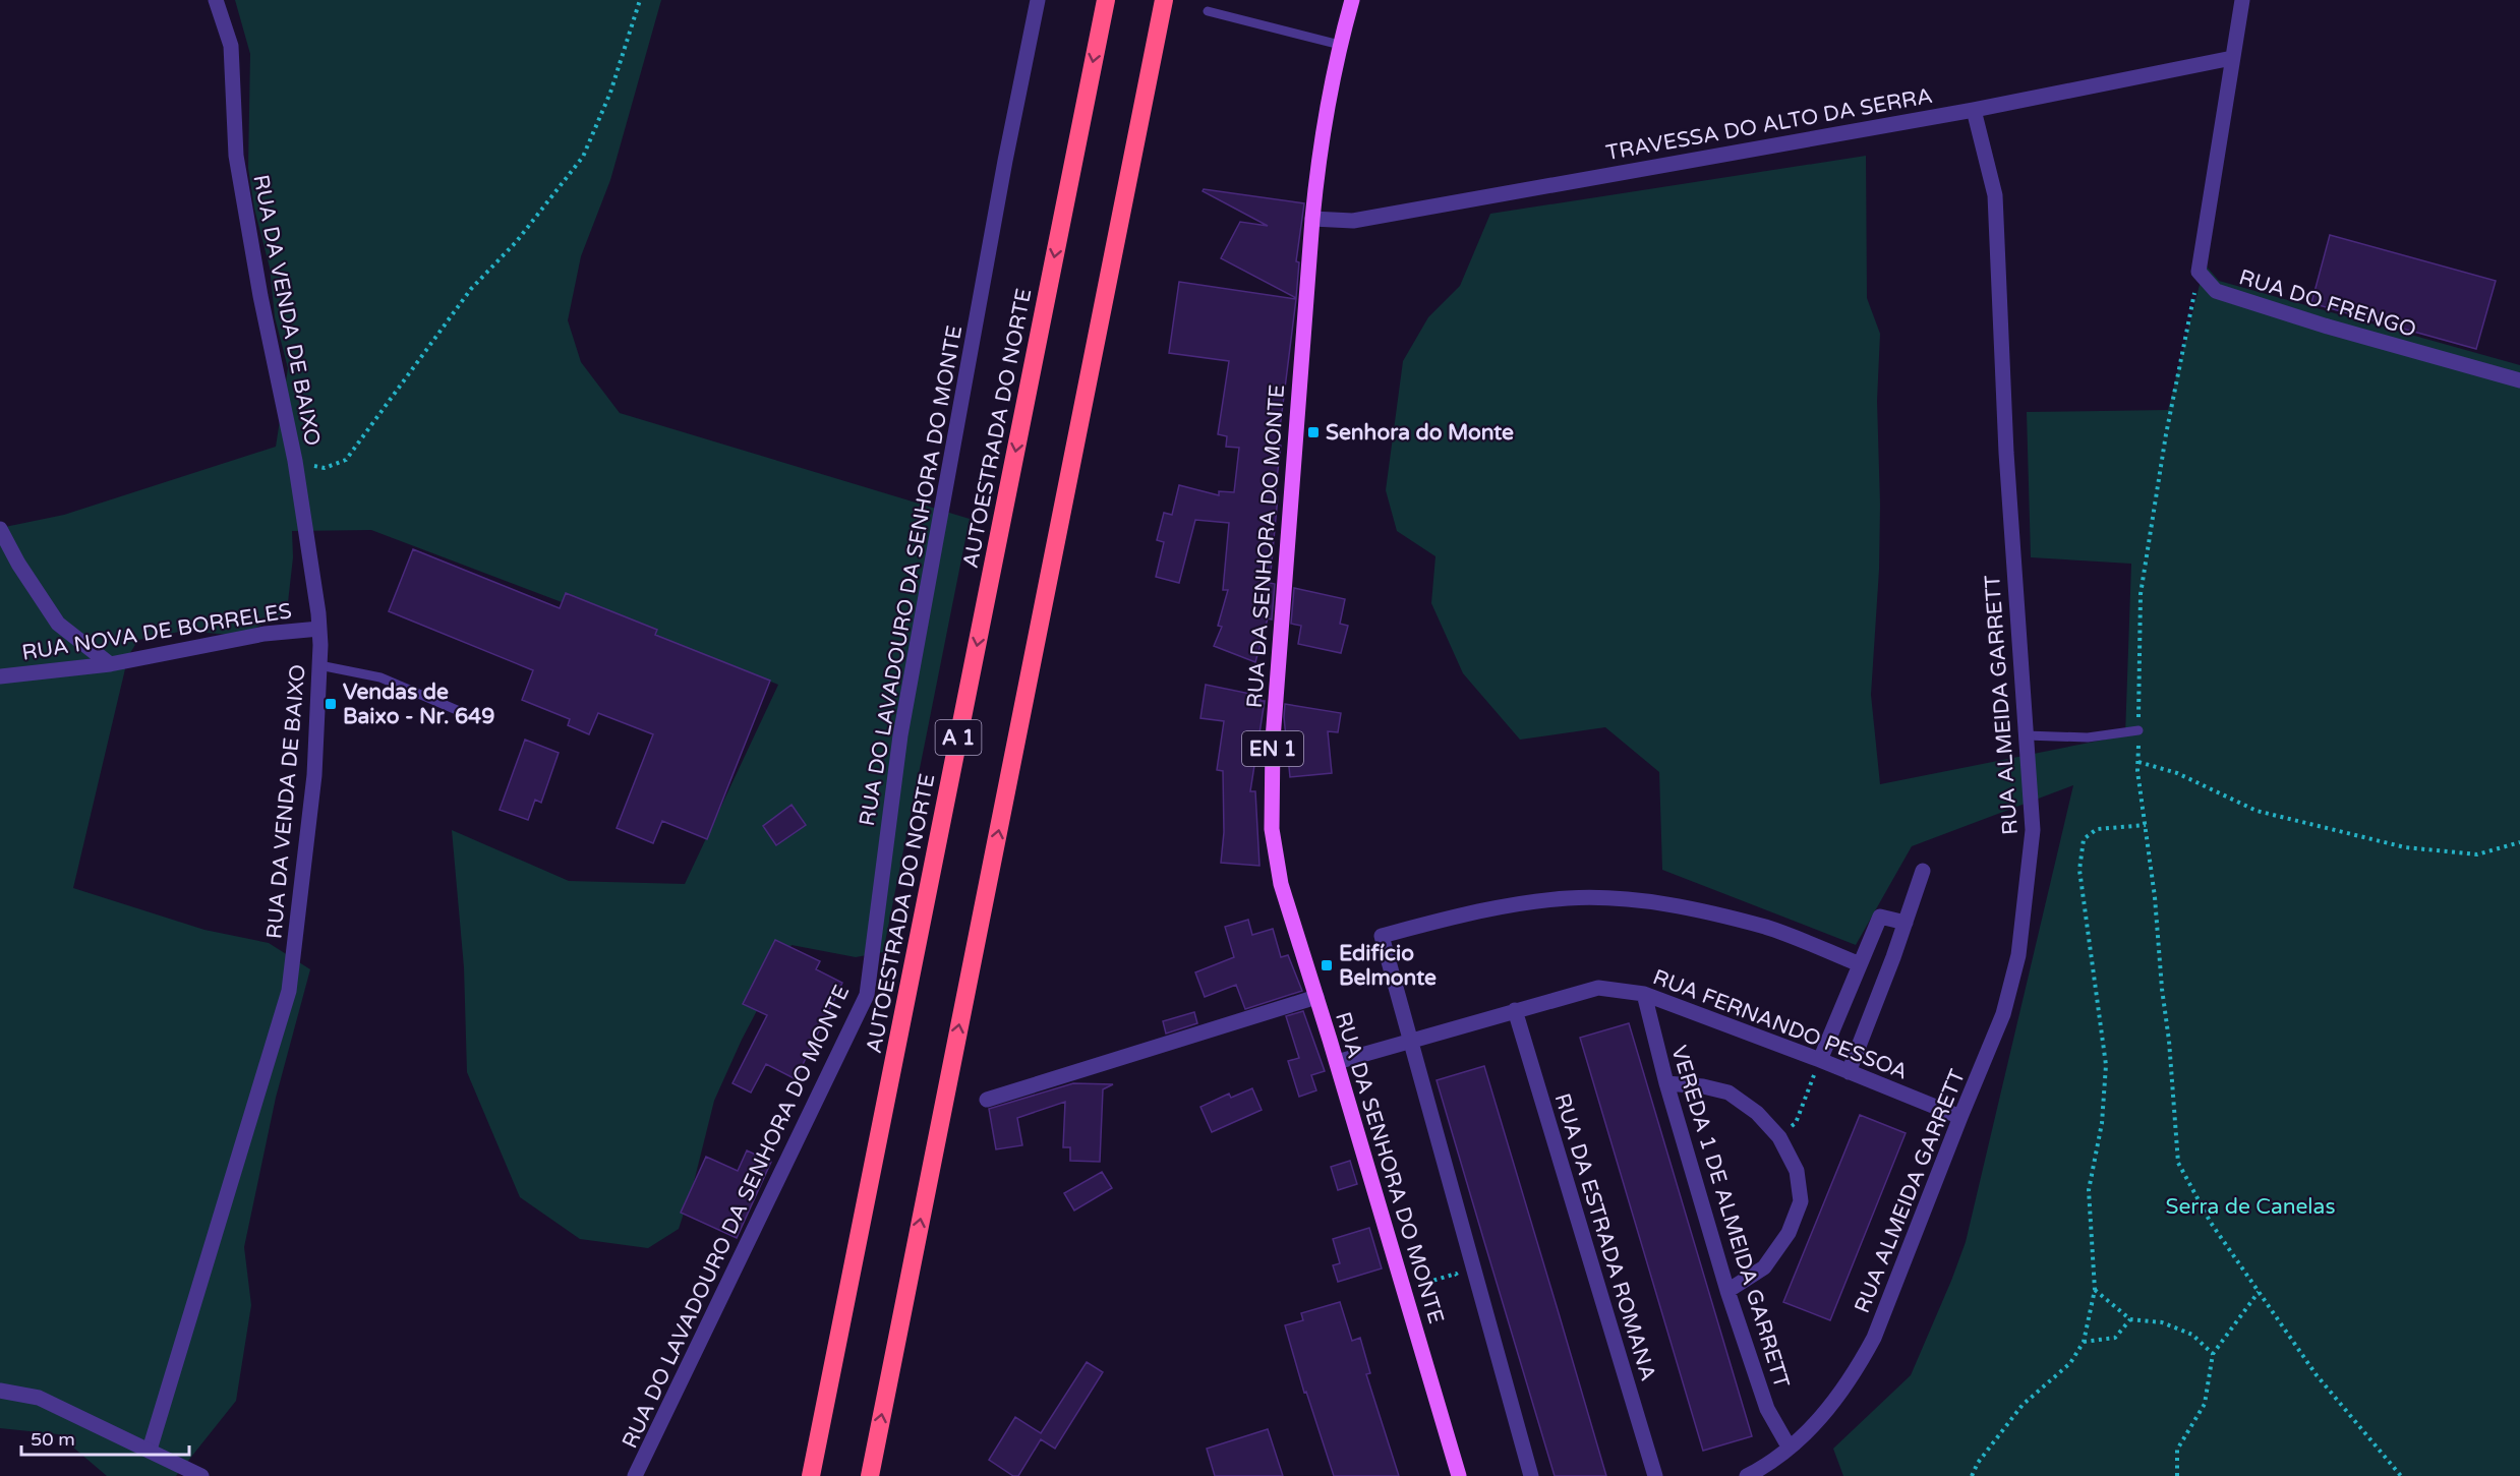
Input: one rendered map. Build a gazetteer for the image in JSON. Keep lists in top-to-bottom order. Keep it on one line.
{"streets":{"highway":["AUTOESTRADA DO NORTE","A 1"],"main road":["RUA DA SENHORA DO MONTE","EN 1"],"street":["TRAVESSA DO ALTO DA SERRA","RUA DO FRENGO","RUA DA VENDA DE BAIXO","RUA DO LAVADOURO DA SENHORA DO MONTE","RUA NOVA DE BORRELES","RUA ALMEIDA GARRETT","RUA FERNANDO PESSOA","VEREDA 1 DE ALMEIDA GARRETT","RUA DA ESTRADA ROMANA"]},"crossings":[["TRAVESSA DO ALTO DA SERRA","RUA DA SENHORA DO MONTE"],["TRAVESSA DO ALTO DA SERRA","RUA ALMEIDA GARRETT"],["RUA DA VENDA DE BAIXO","RUA NOVA DE BORRELES"],["RUA DA SENHORA DO MONTE","RUA FERNANDO PESSOA"],["RUA ALMEIDA GARRETT","RUA FERNANDO PESSOA"],["RUA ALMEIDA GARRETT","VEREDA 1 DE ALMEIDA GARRETT"],["RUA FERNANDO PESSOA","VEREDA 1 DE ALMEIDA GARRETT"],["RUA FERNANDO PESSOA","RUA DA ESTRADA ROMANA"]],"parks":["Serra de Canelas"],"places":{"transit":["Senhora do Monte","Vendas de Baixo - Nr. 649","Edifício Belmonte"]},"scale_bar":"50 m"}
